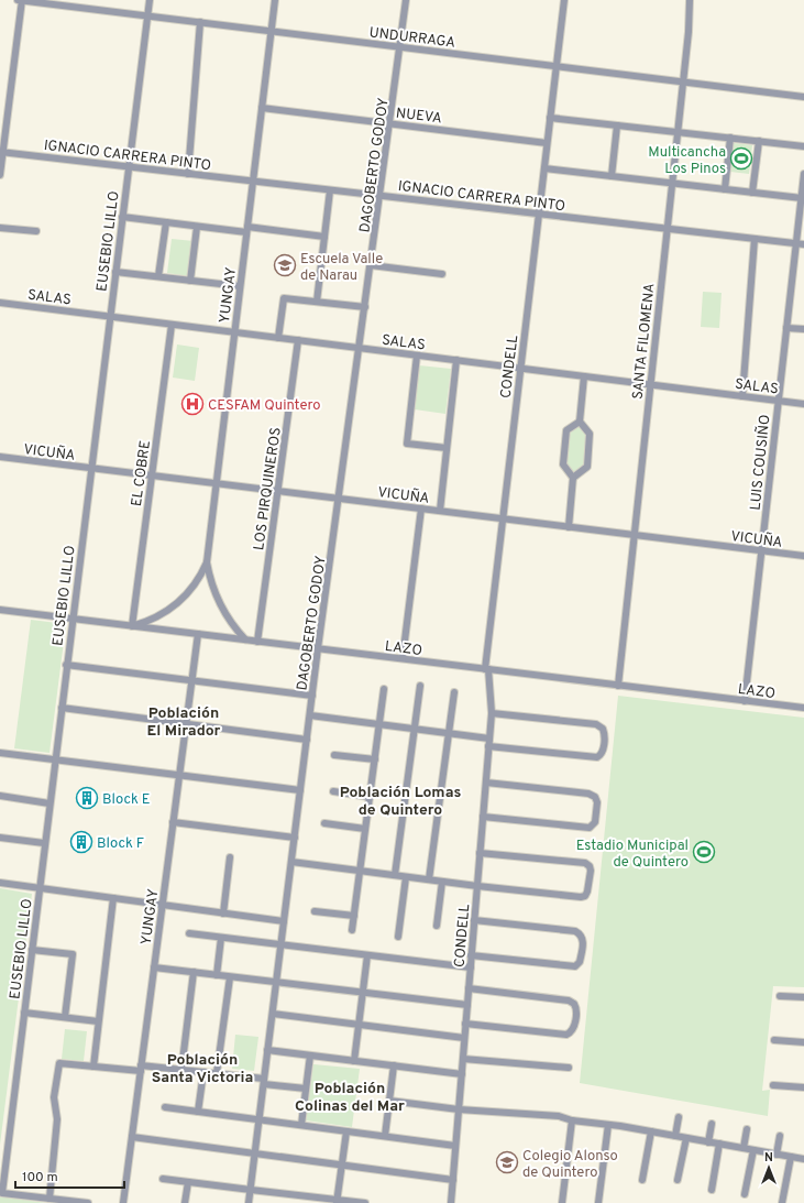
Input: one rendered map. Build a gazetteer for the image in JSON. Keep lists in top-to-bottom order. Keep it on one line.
{"streets":{"street":["UNDURRAGA","NUEVA","IGNACIO CARRERA PINTO","DAGOBERTO GODOY","EUSEBIO LILLO","YUNGAY","SALAS","SANTA FILOMENA","CONDELL","VICUÑA","LUIS COUSIÑO","EL COBRE","LOS PIRQUINEROS","LAZO"]},"crossings":[["UNDURRAGA","DAGOBERTO GODOY"],["UNDURRAGA","EUSEBIO LILLO"],["UNDURRAGA","YUNGAY"],["UNDURRAGA","SANTA FILOMENA"],["UNDURRAGA","CONDELL"],["NUEVA","DAGOBERTO GODOY"],["NUEVA","YUNGAY"],["NUEVA","CONDELL"],["IGNACIO CARRERA PINTO","DAGOBERTO GODOY"],["IGNACIO CARRERA PINTO","EUSEBIO LILLO"],["IGNACIO CARRERA PINTO","YUNGAY"],["IGNACIO CARRERA PINTO","SANTA FILOMENA"],["IGNACIO CARRERA PINTO","CONDELL"],["IGNACIO CARRERA PINTO","LUIS COUSIÑO"],["DAGOBERTO GODOY","SALAS"],["DAGOBERTO GODOY","VICUÑA"],["DAGOBERTO GODOY","LAZO"],["EUSEBIO LILLO","SALAS"],["EUSEBIO LILLO","VICUÑA"],["EUSEBIO LILLO","LAZO"],["YUNGAY","SALAS"],["YUNGAY","VICUÑA"],["YUNGAY","EL COBRE"],["YUNGAY","LAZO"],["SALAS","SANTA FILOMENA"],["SALAS","CONDELL"],["SALAS","LUIS COUSIÑO"],["SALAS","EL COBRE"],["SALAS","LOS PIRQUINEROS"],["SANTA FILOMENA","VICUÑA"],["SANTA FILOMENA","LAZO"],["CONDELL","VICUÑA"],["CONDELL","LAZO"],["VICUÑA","LUIS COUSIÑO"],["VICUÑA","EL COBRE"],["VICUÑA","LOS PIRQUINEROS"],["LUIS COUSIÑO","LAZO"],["EL COBRE","LAZO"],["LOS PIRQUINEROS","LAZO"]],"districts":["Población El Mirador","Población Lomas de Quintero","Población Santa Victoria","Población Colinas del Mar"],"places":{"sports":["Multicancha Los Pinos","Estadio Municipal de Quintero"],"school or university":["Escuela Valle de Narau","Colegio Alonso de Quintero"],"hospital":["CESFAM Quintero"],"building":["Block E","Block F"]},"scale_bar":"100 m","north":"top"}
